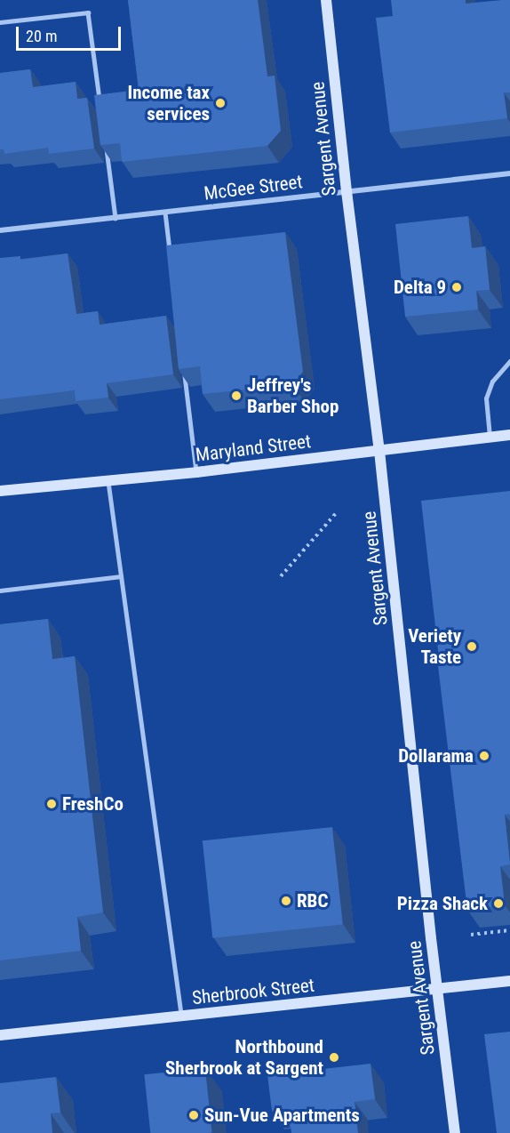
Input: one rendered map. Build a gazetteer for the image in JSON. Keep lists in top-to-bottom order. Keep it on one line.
{"streets":{"main road":["Sargent Avenue","Maryland Street","Sherbrook Street"],"street":["McGee Street"]},"crossings":[["Sargent Avenue","McGee Street"],["Sargent Avenue","Maryland Street"],["Sargent Avenue","Sherbrook Street"]],"places":["Income tax services","Delta 9","Jeffrey's Barber Shop","Veriety Taste","Dollarama","FreshCo","RBC","Pizza Shack","Northbound Sherbrook at Sargent","Sun-Vue Apartments"],"scale_bar":"20 m"}
